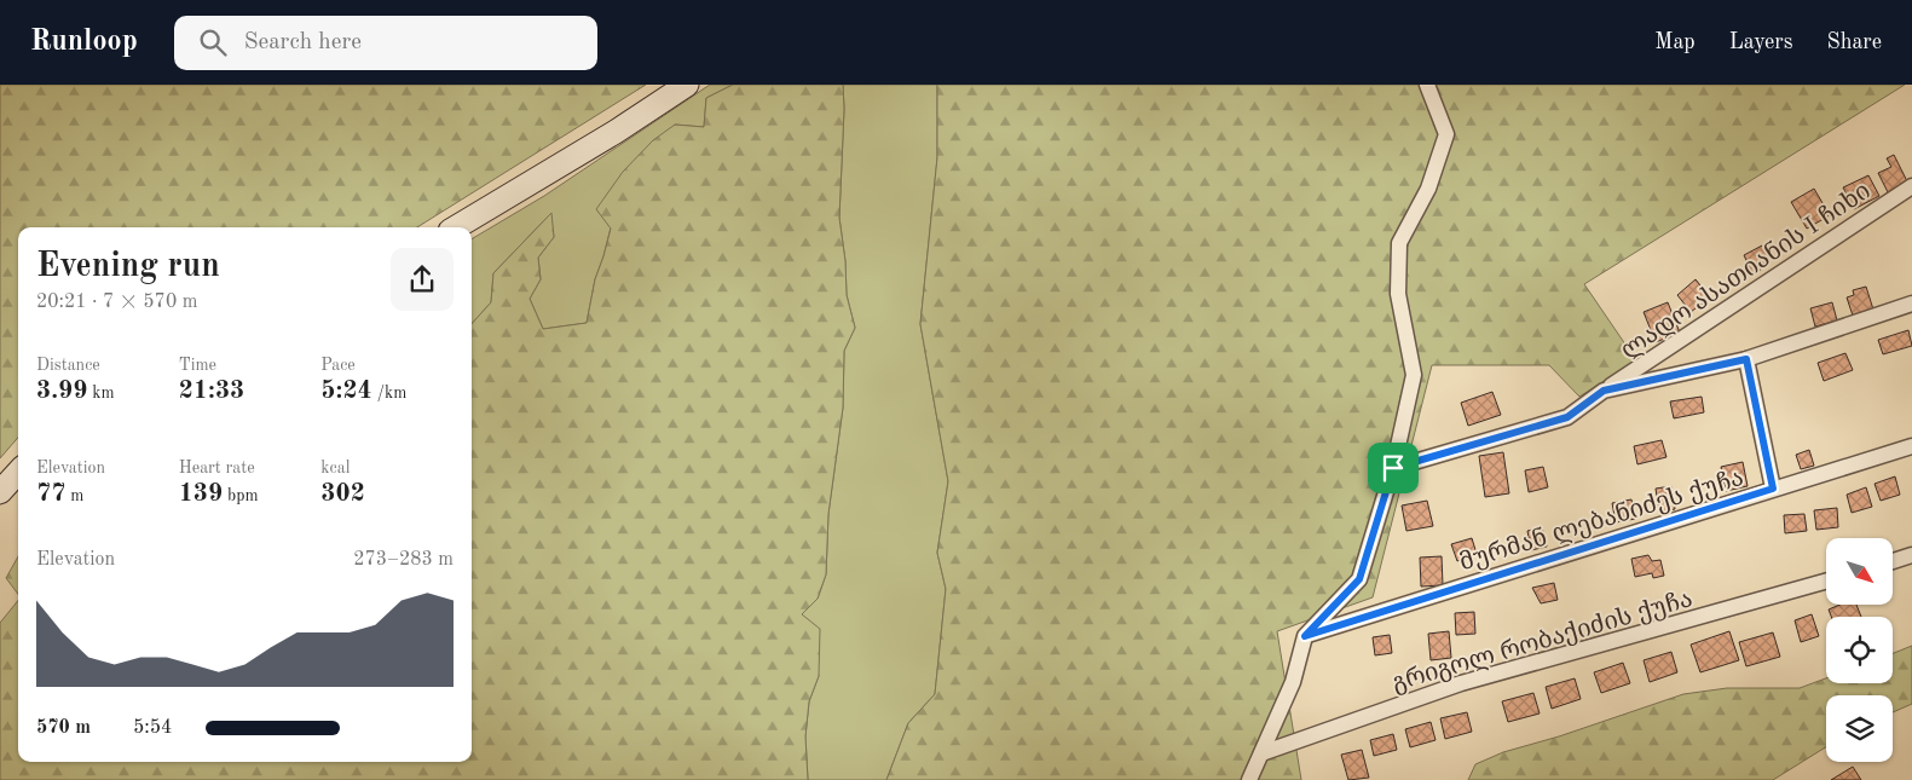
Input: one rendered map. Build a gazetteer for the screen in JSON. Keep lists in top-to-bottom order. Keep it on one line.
{"streets":{"street":["ლადო ასათიანის I ჩიხი","მურმან ლებანიძეს ქუჩა","გრიგოლ რობაქიძის ქუჩა"]},"north":"bottom right","page":{"header":"Runloop","search":"Search here","nav":["Map","Layers","Share"],"heading":["Evening run","20:21 · 7 × 570 m"],"stats":[["Distance","3.99 km"],["Time","21:33"],["Pace","5:24 /km"],["Elevation","77 m"],["Heart rate","139 bpm"],["kcal","302"]],"chart":["Elevation","273–283 m"],"list":[{"name":"570 m","note":"5:54"}]}}
